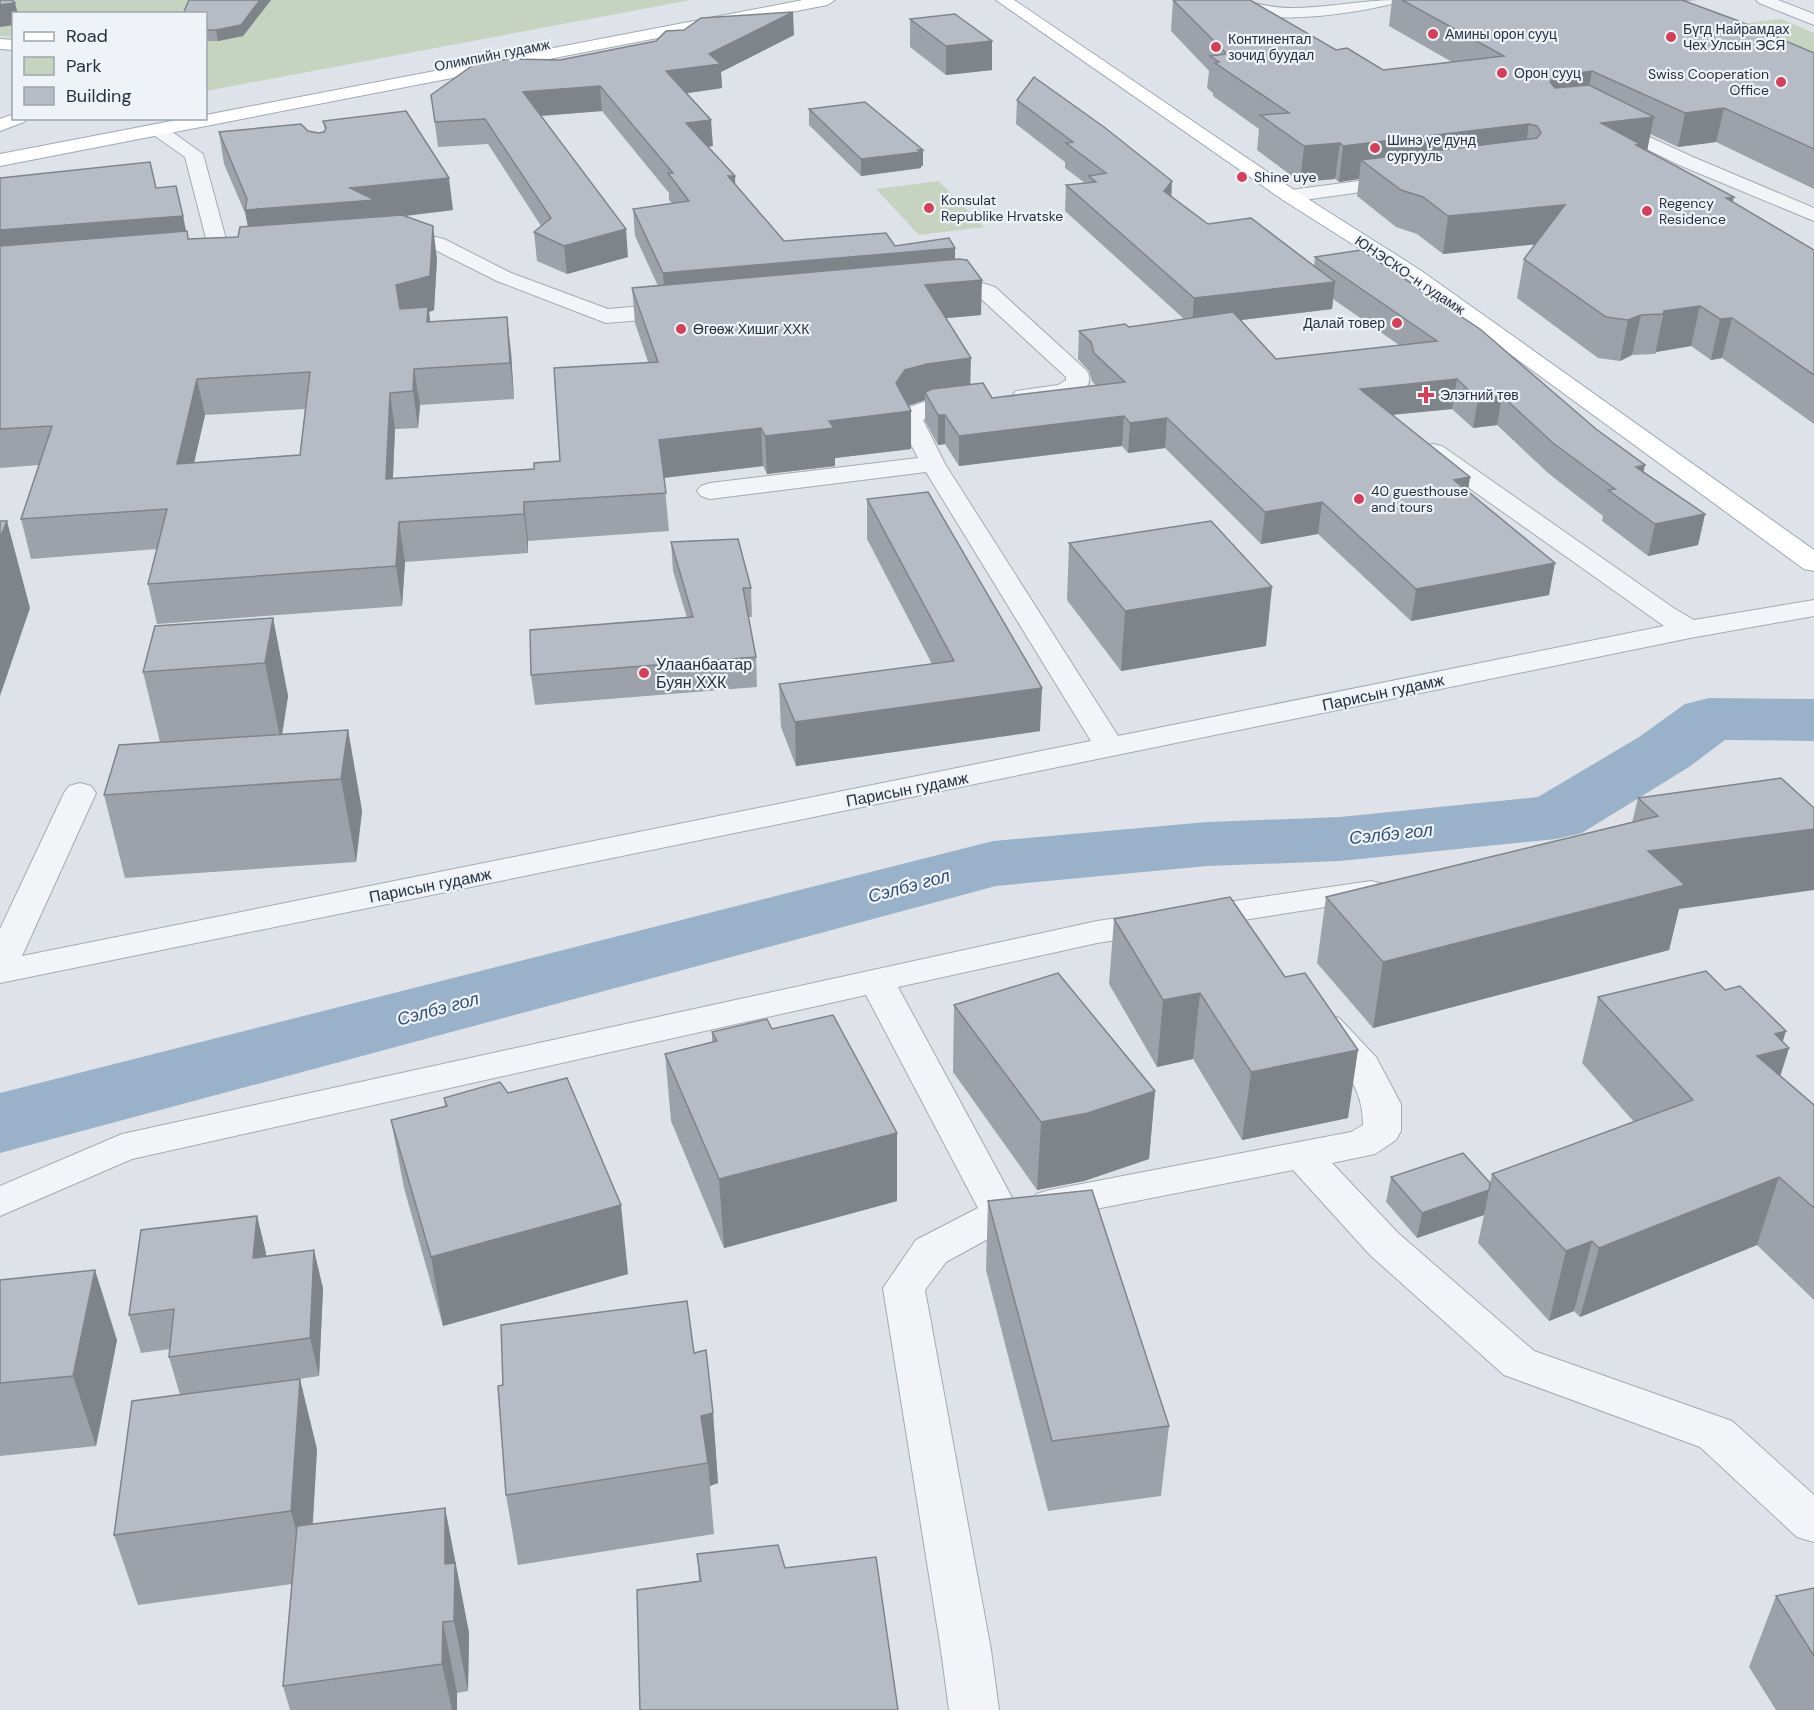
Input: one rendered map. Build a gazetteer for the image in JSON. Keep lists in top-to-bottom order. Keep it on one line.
{"streets":{"main road":["Олимпийн гудамж","ЮНЭСКО-н гудамж"],"street":["Парисын гудамж"]},"water":["Сэлбэ гол"],"places":{"other":["Амины орон сууц","Бүгд Найрамдах Чех Улсын ЭСЯ","Континентал зочид буудал","Орон сууц","Swiss Cooperation Office","Шинэ үе дунд сургууль","Shine uye","Konsulat Republike Hrvatske","Regency Residence","Далай товер","Өгөөж Хишиг ХХК","40 guesthouse and tours","Улаанбаатар Буян ХХК"],"health":["Элэгний төв"]},"legend":["Road","Park","Building"]}
